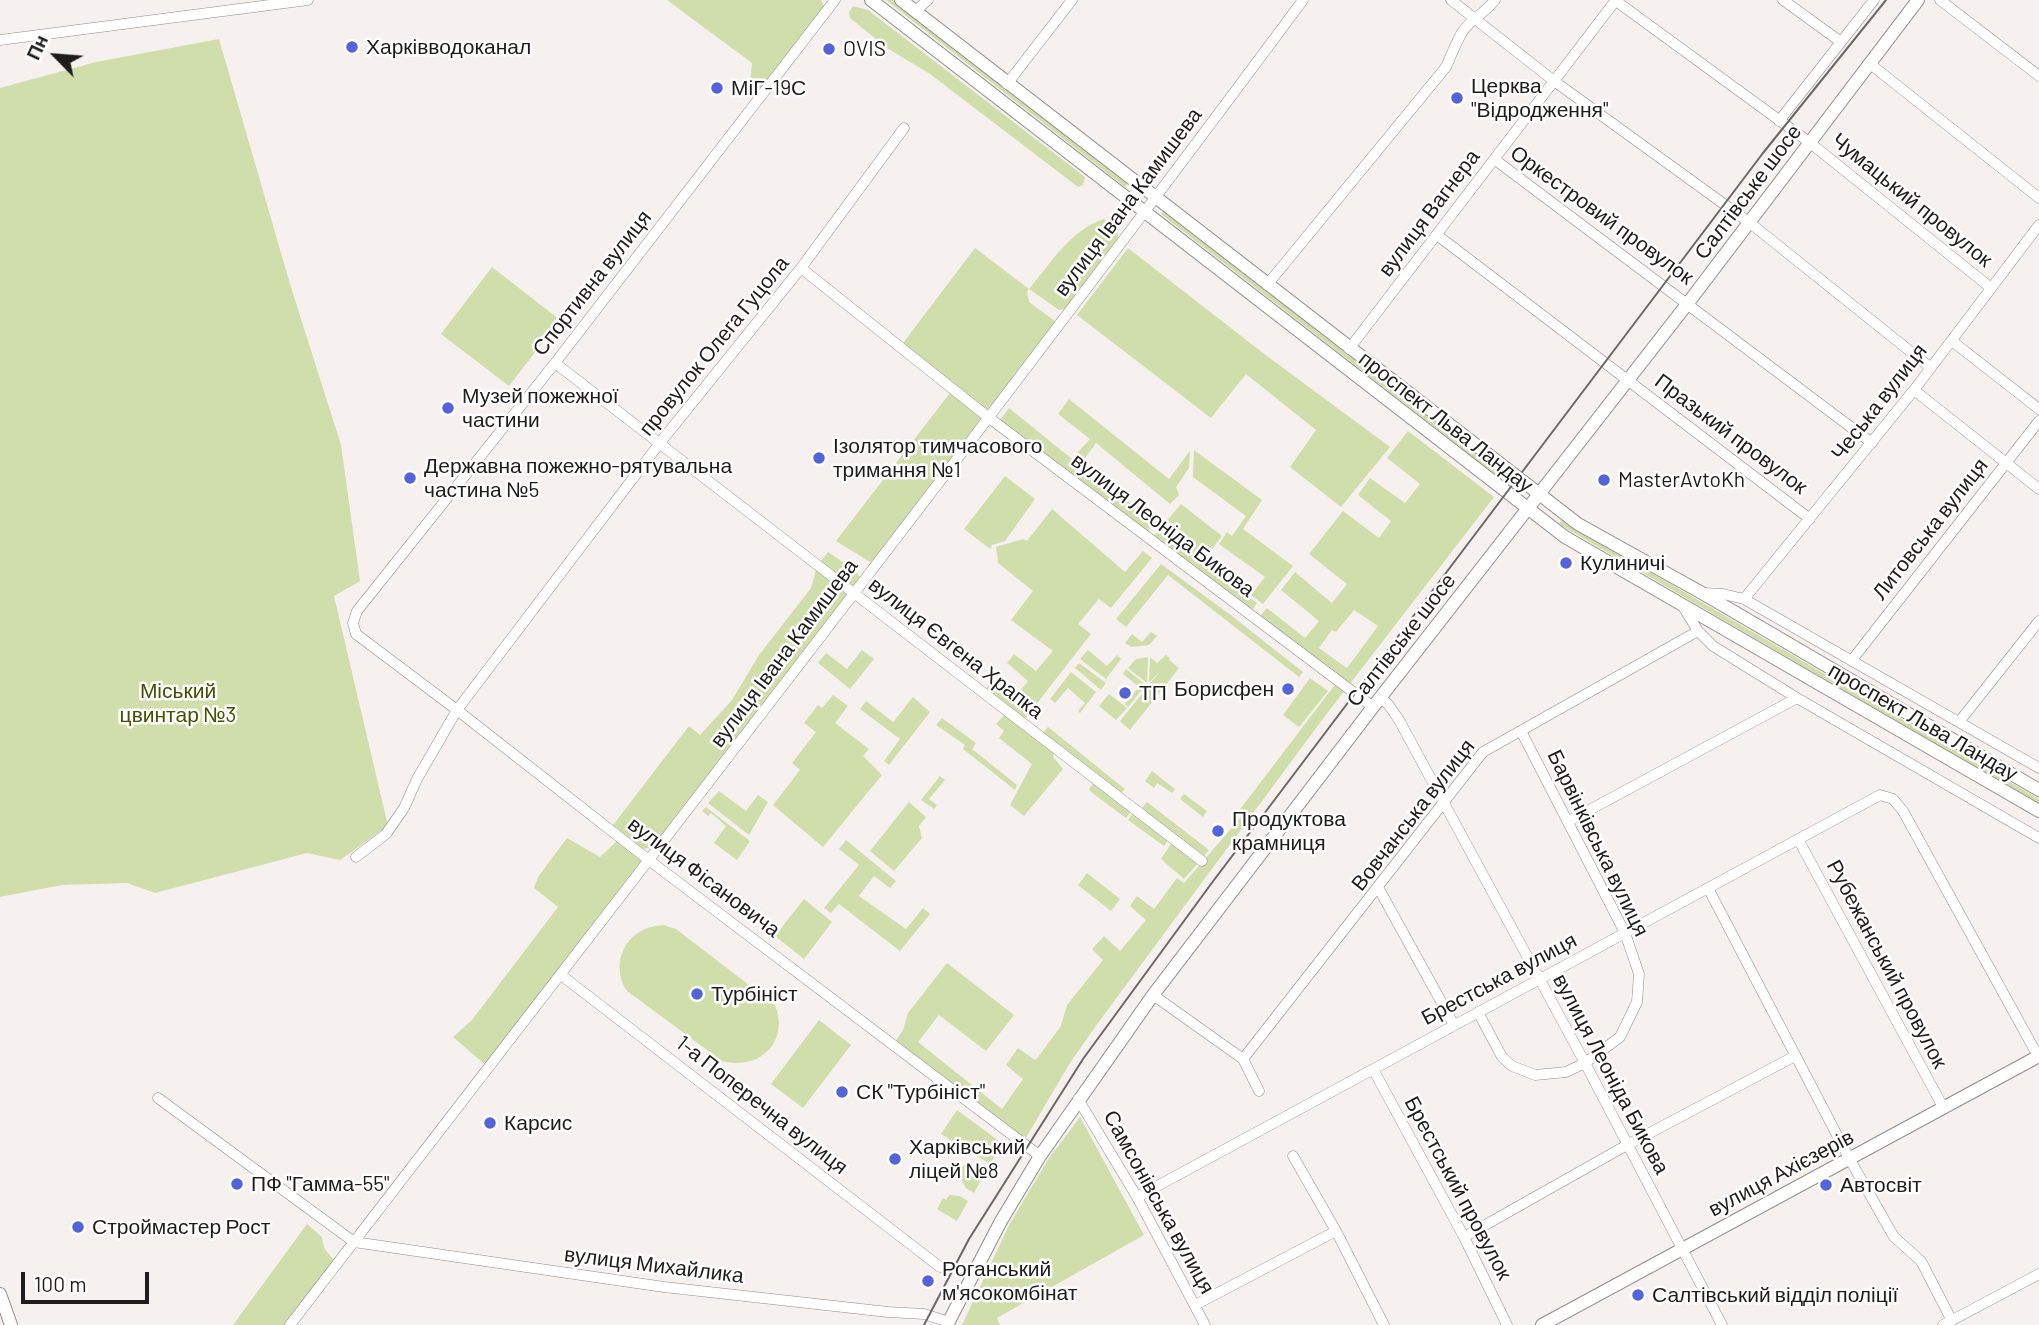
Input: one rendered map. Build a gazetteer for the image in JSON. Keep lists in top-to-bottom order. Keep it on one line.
{"streets":{"main road":["Салтівське шосе","проспект Льва Ландау","вулиця Ахієзерів"],"street":["Чумацький провулок","вулиця Івана Камишева","вулиця Вагнера","Оркестровий провулок","Спортивна вулиця","провулок Олега Гуцола","Чеська вулиця","Празький провулок","вулиця Леоніда Бикова","Литовська вулиця","вулиця Євгена Храпка","Вовчанська вулиця","Барвінківська вулиця","вулиця Фісановича","Рубежанський провулок","Брестська вулиця","1-а Поперечна вулиця","Брестський провулок","Самсонівська вулиця","вулиця Михайлика"]},"crossings":[["Салтівське шосе","Чумацький провулок"],["Салтівське шосе","Оркестровий провулок"],["Салтівське шосе","проспект Льва Ландау"],["Салтівське шосе","Празький провулок"],["Салтівське шосе","вулиця Леоніда Бикова"],["Салтівське шосе","вулиця Фісановича"],["Салтівське шосе","Самсонівська вулиця"],["Салтівське шосе","вулиця Михайлика"],["Чумацький провулок","вулиця Вагнера"],["Чумацький провулок","Чеська вулиця"],["вулиця Івана Камишева","проспект Льва Ландау"],["вулиця Івана Камишева","вулиця Леоніда Бикова"],["вулиця Івана Камишева","вулиця Євгена Храпка"],["вулиця Івана Камишева","вулиця Фісановича"],["вулиця Івана Камишева","1-а Поперечна вулиця"],["вулиця Івана Камишева","вулиця Михайлика"],["вулиця Вагнера","Оркестровий провулок"],["вулиця Вагнера","проспект Льва Ландау"],["вулиця Вагнера","Празький провулок"],["Оркестровий провулок","Чеська вулиця"],["Спортивна вулиця","вулиця Євгена Храпка"],["Спортивна вулиця","вулиця Фісановича"],["провулок Олега Гуцола","вулиця Леоніда Бикова"],["провулок Олега Гуцола","вулиця Євгена Храпка"],["провулок Олега Гуцола","вулиця Фісановича"],["Чеська вулиця","Празький провулок"],["вулиця Леоніда Бикова","Вовчанська вулиця"],["вулиця Леоніда Бикова","Барвінківська вулиця"],["вулиця Леоніда Бикова","Брестська вулиця"],["вулиця Леоніда Бикова","вулиця Ахієзерів"],["Вовчанська вулиця","Барвінківська вулиця"],["Барвінківська вулиця","Брестська вулиця"],["Рубежанський провулок","Брестська вулиця"],["Рубежанський провулок","вулиця Ахієзерів"],["Брестська вулиця","вулиця Ахієзерів"],["Брестська вулиця","Брестський провулок"],["Брестська вулиця","Самсонівська вулиця"]],"parks":["Міський цвинтар №3"],"places":["Харківводоканал","OVIS","МіГ-19С","Церква \"Відродження\"","Музей пожежної частини","Ізолятор тимчасового тримання №1","Державна пожежно-рятувальна частина №5","MasterAvtoKh","Кулиничі","Борисфен","ТП","Продуктова крамниця","Турбініст","СК \"Турбініст\"","Карсис","Харківський ліцей №8","ПФ \"Гамма-55\"","Автосвіт","Строймастер Рост","Роганський м'ясокомбінат","Салтівський відділ поліції"],"scale_bar":"100 m","north":"top left"}
